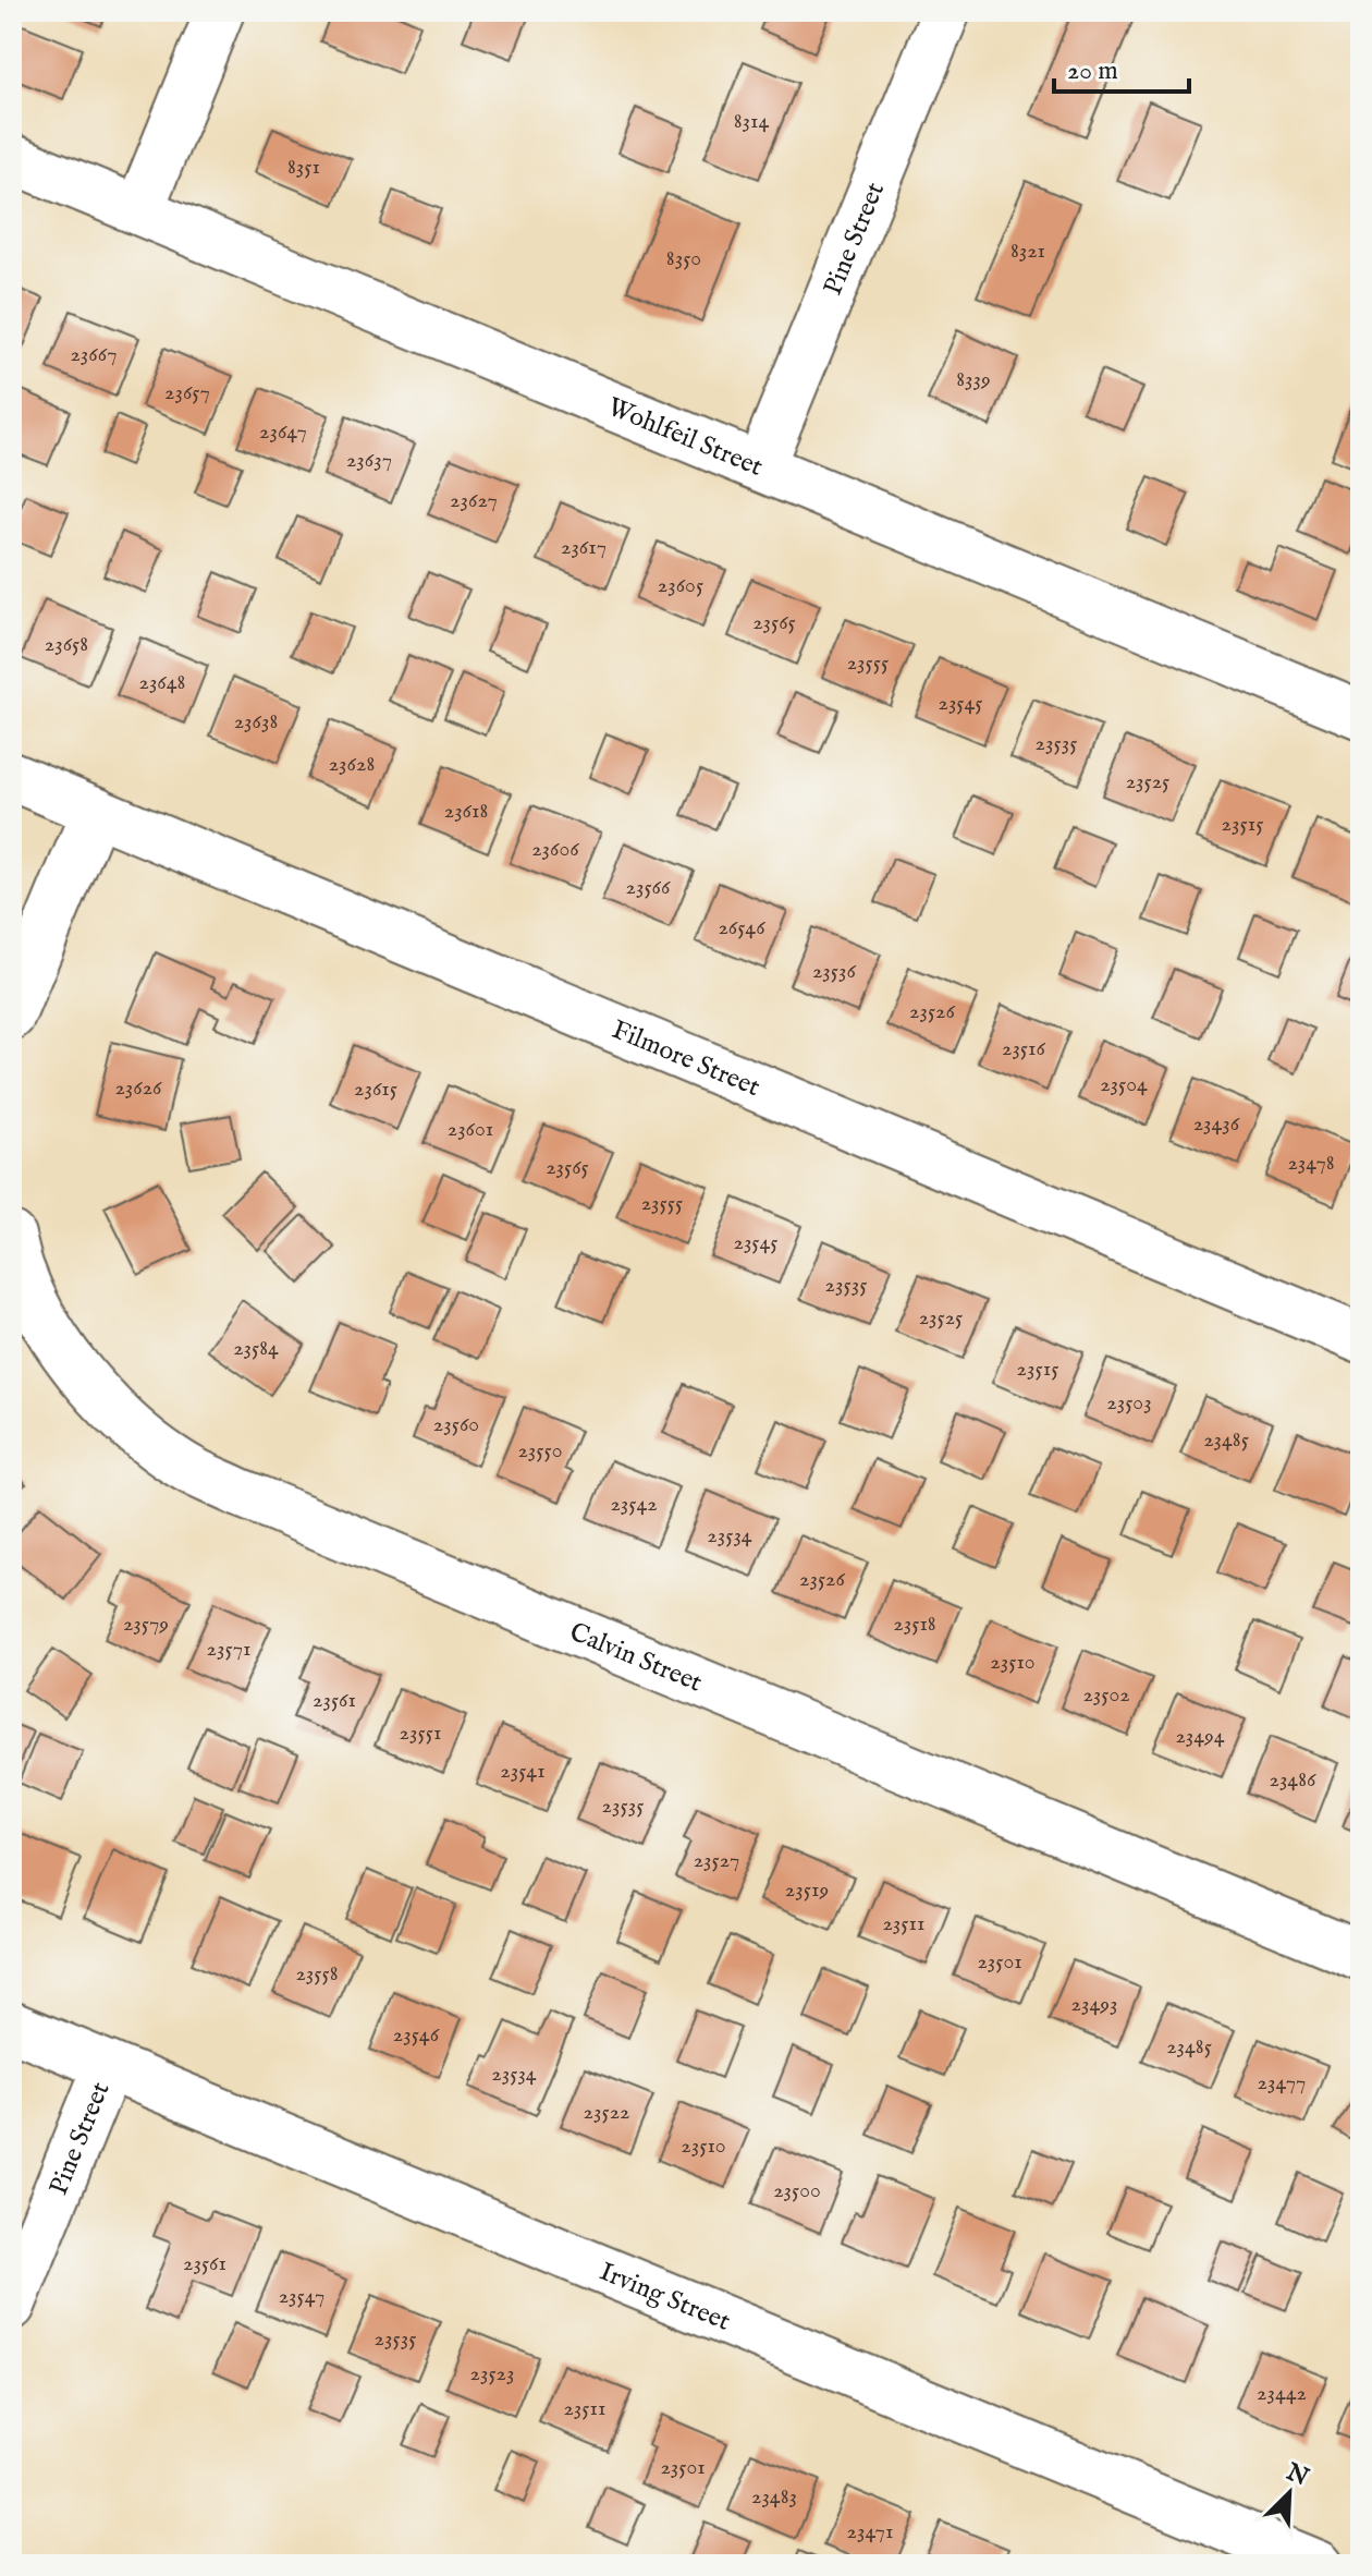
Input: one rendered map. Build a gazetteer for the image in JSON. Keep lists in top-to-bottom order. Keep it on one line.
{"streets":{"street":["Pine Street","Wohlfeil Street","Filmore Street","Calvin Street","Irving Street"]},"crossings":[["Pine Street","Wohlfeil Street"],["Pine Street","Irving Street"]],"house_numbers":["8314","8351","8321","8350","23667","8339","23657","23647","23637","23627","23617","23605","23565","23658","23555","23648","23545","23638","23535","23628","23525","23618","23515","23606","23566","26546","23536","23526","23516","23504","23626","23615","23436","23601","23478","23565","23555","23545","23535","23525","23584","23515","23503","23560","23485","23550","23542","23534","23526","23579","23518","23571","23510","23502","23561","23551","23494","23541","23486","23535","23527","23519","23511","23501","23558","23493","23546","23485","23534","23477","23522","23510","23500","23561","23547","23535","23523","23442","23511","23501","23483","23471"],"scale_bar":"20 m","north":"top right"}
